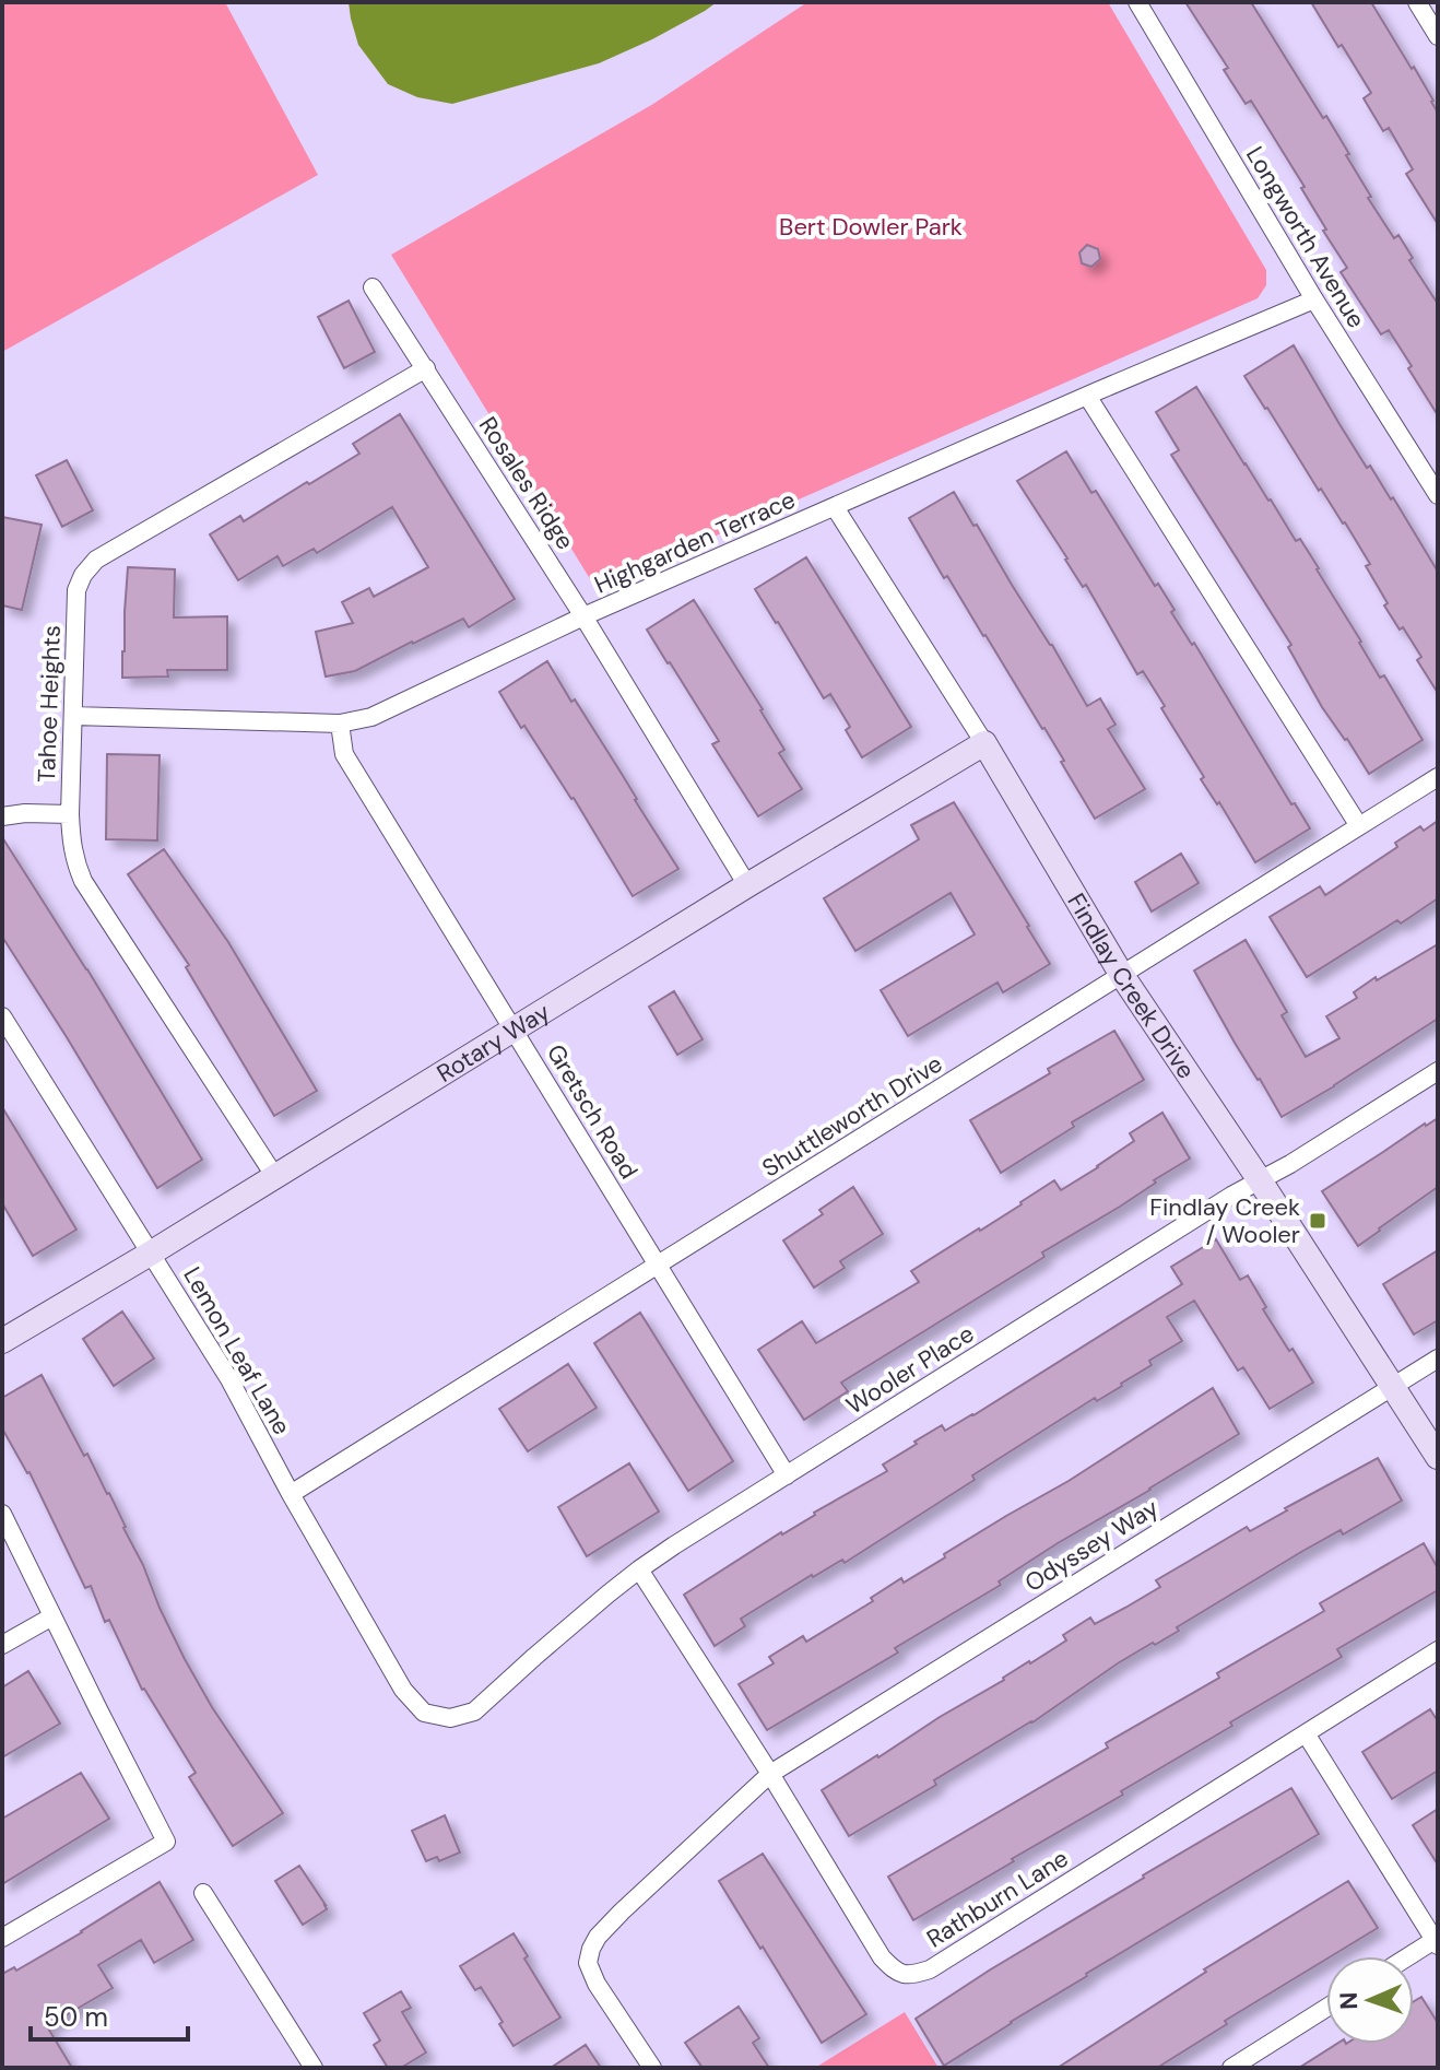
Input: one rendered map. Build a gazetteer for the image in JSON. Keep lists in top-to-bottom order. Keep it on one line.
{"streets":{"street":["Longworth Avenue","Rosales Ridge","Highgarden Terrace","Tahoe Heights","Findlay Creek Drive","Rotary Way","Gretsch Road","Shuttleworth Drive","Lemon Leaf Lane","Wooler Place","Odyssey Way","Rathburn Lane"]},"crossings":[["Longworth Avenue","Highgarden Terrace"],["Rosales Ridge","Highgarden Terrace"],["Rosales Ridge","Tahoe Heights"],["Rosales Ridge","Rotary Way"],["Highgarden Terrace","Tahoe Heights"],["Highgarden Terrace","Findlay Creek Drive"],["Highgarden Terrace","Gretsch Road"],["Tahoe Heights","Rotary Way"],["Findlay Creek Drive","Rotary Way"],["Findlay Creek Drive","Shuttleworth Drive"],["Findlay Creek Drive","Wooler Place"],["Findlay Creek Drive","Odyssey Way"],["Rotary Way","Gretsch Road"],["Rotary Way","Lemon Leaf Lane"],["Gretsch Road","Shuttleworth Drive"],["Gretsch Road","Wooler Place"],["Shuttleworth Drive","Lemon Leaf Lane"],["Lemon Leaf Lane","Wooler Place"],["Wooler Place","Rathburn Lane"],["Odyssey Way","Rathburn Lane"]],"parks":["Bert Dowler Park"],"places":{"transit":["Findlay Creek / Wooler"]},"scale_bar":"50 m","north":"left"}
